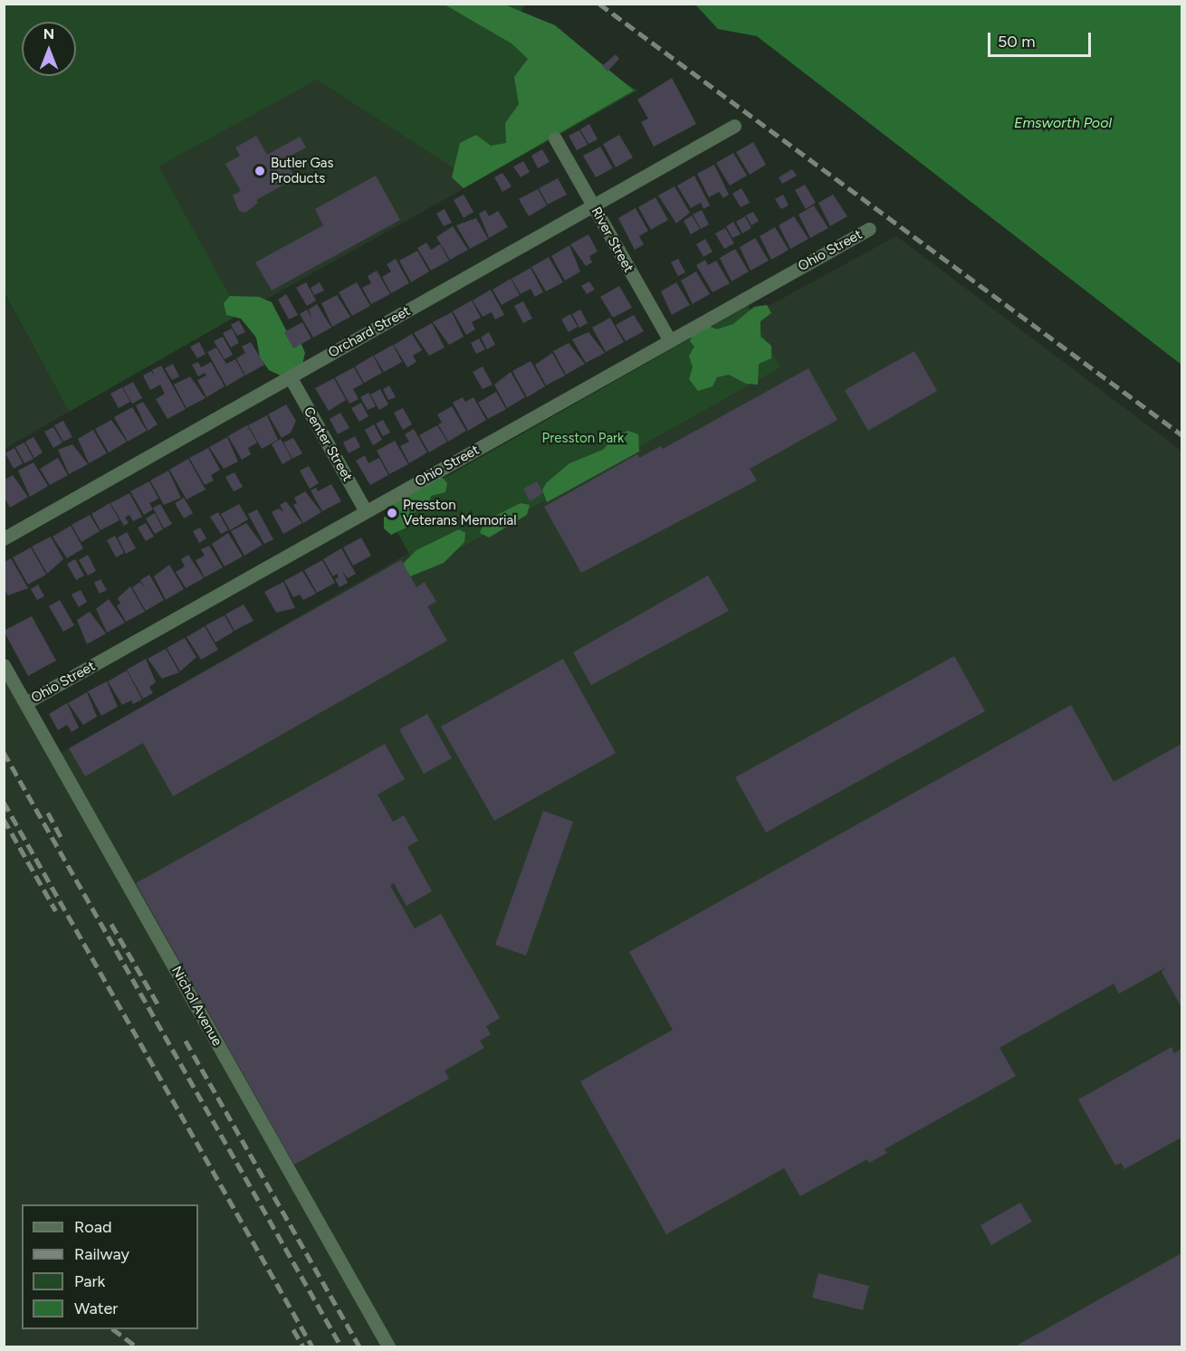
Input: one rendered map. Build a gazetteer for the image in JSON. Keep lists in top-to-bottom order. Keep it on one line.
{"streets":{"street":["River Street","Ohio Street","Orchard Street","Center Street","Nichol Avenue"]},"crossings":[["River Street","Ohio Street"],["River Street","Orchard Street"],["Ohio Street","Center Street"],["Ohio Street","Nichol Avenue"],["Orchard Street","Center Street"]],"water":["Emsworth Pool"],"parks":["Presston Park"],"places":["Butler Gas Products","Presston Veterans Memorial"],"legend":["Road","Railway","Park","Water"],"scale_bar":"50 m","north":"top"}
